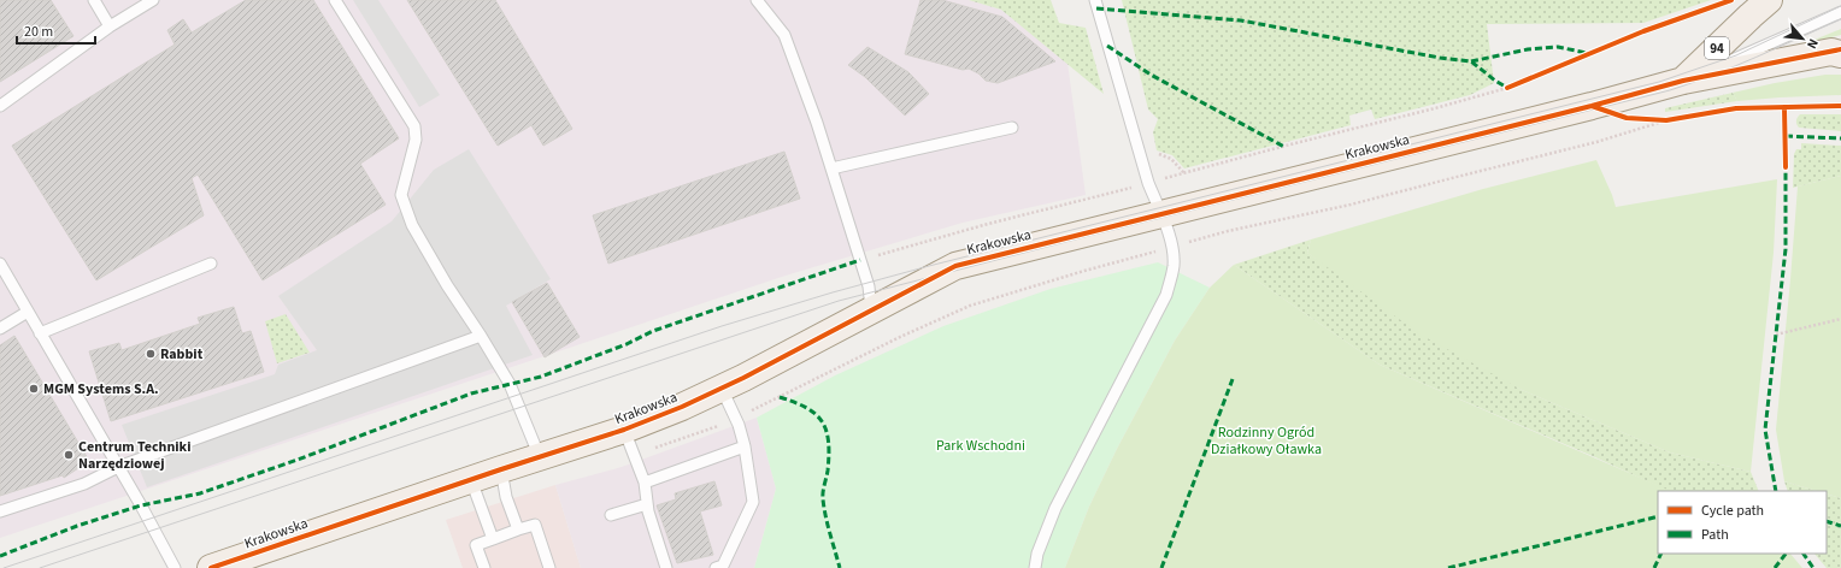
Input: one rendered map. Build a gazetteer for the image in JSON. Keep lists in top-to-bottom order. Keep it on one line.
{"streets":{"main road":["94","Krakowska"]},"crossings":[["94","Krakowska"]],"parks":["Rodzinny Ogród Działkowy Oławka","Park Wschodni"],"places":["Rabbit","MGM Systems S.A.","Centrum Techniki Narzędziowej"],"legend":["Cycle path","Path"],"scale_bar":"20 m","north":"bottom right"}
